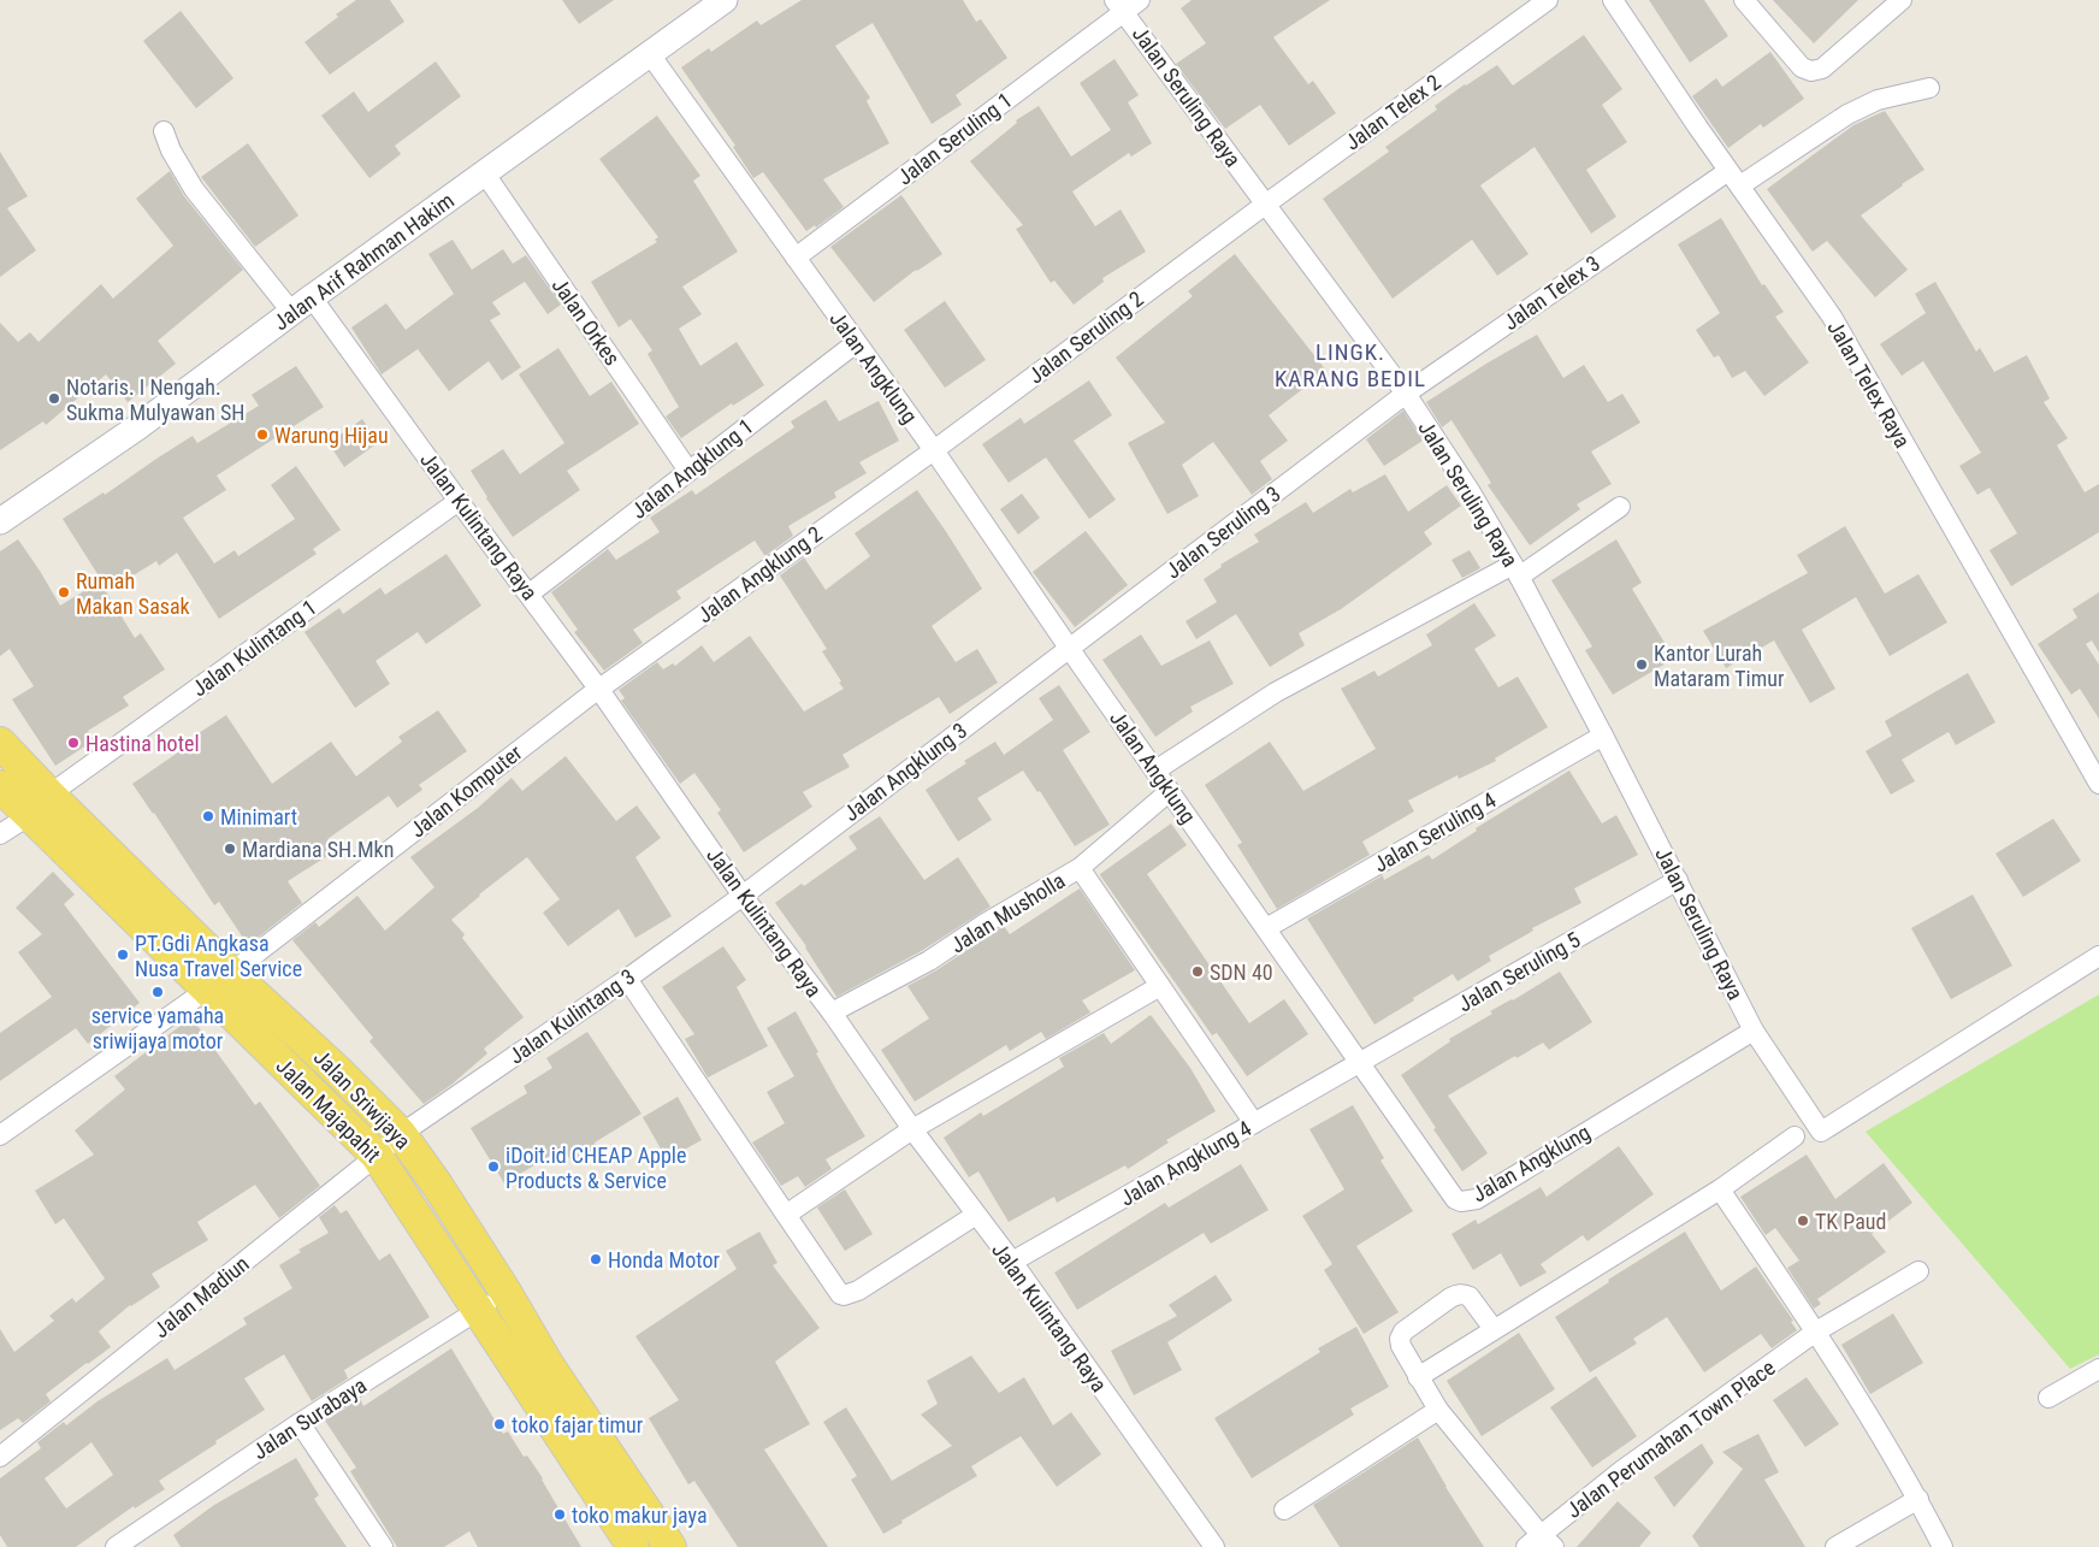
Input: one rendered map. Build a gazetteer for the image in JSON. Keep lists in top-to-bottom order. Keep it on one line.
{"streets":{"main road":["Jalan Sriwijaya","Jalan Majapahit"],"street":["Jalan Seruling Raya","Jalan Telex 2","Jalan Seruling 1","Jalan Arif Rahman Hakim","Jalan Telex 3","Jalan Orkes","Jalan Seruling 2","Jalan Angklung","Jalan Telex Raya","Jalan Angklung 1","Jalan Kulintang Raya","Jalan Seruling 3","Jalan Angklung 2","Jalan Kulintang 1","Jalan Angklung 3","Jalan Komputer","Jalan Seruling 4","Jalan Musholla","Jalan Seruling 5","Jalan Kulintang 3","Jalan Angklung 4","Jalan Madiun","Jalan Surabaya","Jalan Perumahan Town Place"]},"crossings":[["Jalan Seruling Raya","Jalan Telex 2"],["Jalan Seruling Raya","Jalan Seruling 1"],["Jalan Seruling Raya","Jalan Telex 3"],["Jalan Seruling Raya","Jalan Angklung"],["Jalan Seruling Raya","Jalan Seruling 4"],["Jalan Seruling Raya","Jalan Seruling 5"],["Jalan Telex 2","Jalan Seruling 2"],["Jalan Seruling 1","Jalan Angklung"],["Jalan Arif Rahman Hakim","Jalan Orkes"],["Jalan Arif Rahman Hakim","Jalan Angklung"],["Jalan Arif Rahman Hakim","Jalan Kulintang Raya"],["Jalan Telex 3","Jalan Telex Raya"],["Jalan Telex 3","Jalan Seruling 3"],["Jalan Orkes","Jalan Angklung 1"],["Jalan Seruling 2","Jalan Angklung"],["Jalan Seruling 2","Jalan Angklung 2"],["Jalan Angklung","Jalan Angklung 1"],["Jalan Angklung","Jalan Seruling 3"],["Jalan Angklung","Jalan Angklung 2"],["Jalan Angklung","Jalan Angklung 3"],["Jalan Angklung","Jalan Seruling 4"],["Jalan Angklung","Jalan Musholla"],["Jalan Angklung","Jalan Seruling 5"],["Jalan Angklung","Jalan Angklung 4"],["Jalan Angklung 1","Jalan Kulintang Raya"],["Jalan Kulintang Raya","Jalan Angklung 2"],["Jalan Kulintang Raya","Jalan Kulintang 1"],["Jalan Kulintang Raya","Jalan Angklung 3"],["Jalan Kulintang Raya","Jalan Komputer"],["Jalan Kulintang Raya","Jalan Musholla"],["Jalan Kulintang Raya","Jalan Kulintang 3"],["Jalan Kulintang Raya","Jalan Angklung 4"],["Jalan Seruling 3","Jalan Angklung 3"],["Jalan Angklung 2","Jalan Komputer"],["Jalan Kulintang 1","Jalan Sriwijaya"],["Jalan Angklung 3","Jalan Kulintang 3"],["Jalan Komputer","Jalan Sriwijaya"],["Jalan Komputer","Jalan Majapahit"],["Jalan Seruling 5","Jalan Angklung 4"],["Jalan Kulintang 3","Jalan Sriwijaya"],["Jalan Kulintang 3","Jalan Madiun"],["Jalan Sriwijaya","Jalan Majapahit"],["Jalan Sriwijaya","Jalan Madiun"],["Jalan Sriwijaya","Jalan Surabaya"],["Jalan Majapahit","Jalan Madiun"],["Jalan Majapahit","Jalan Surabaya"]],"districts":["LINGK. KARANG BEDIL"],"places":["Notaris. I Nengah. Sukma Mulyawan SH","Warung Hijau","Rumah Makan Sasak","Kantor Lurah Mataram Timur","Hastina hotel","Minimart","Mardiana SH.Mkn","PT.Gdi Angkasa Nusa Travel Service","SDN 40","service yamaha sriwijaya motor","iDoit.id CHEAP Apple Products & Service","TK Paud","Honda Motor","toko fajar timur","toko makur jaya"]}
